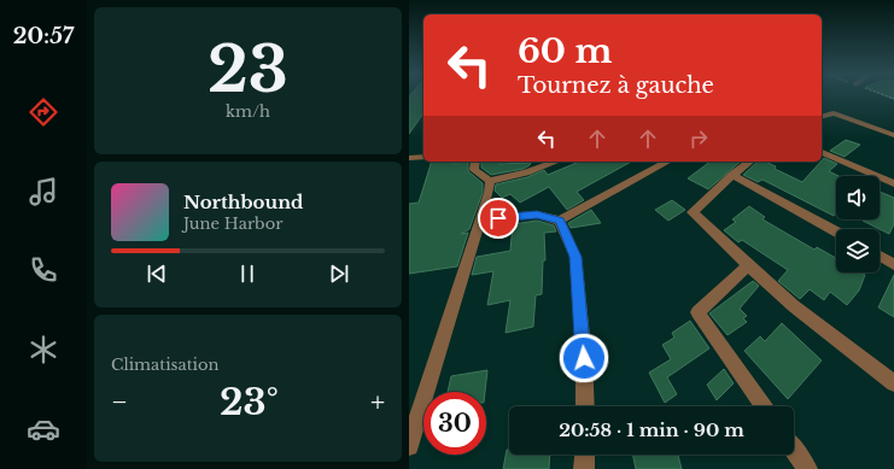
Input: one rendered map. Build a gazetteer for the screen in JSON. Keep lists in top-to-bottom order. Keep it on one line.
{"page":{"tabs":"20:57","tile":[["23","km/h"],"Climatisation"],"turn":["60 m","Tournez à gauche"],"song":["Northbound","June Harbor"],"heat":["−","23°","+"],"limit":"30","trip":"20:58 · 1 min · 90 m"}}
